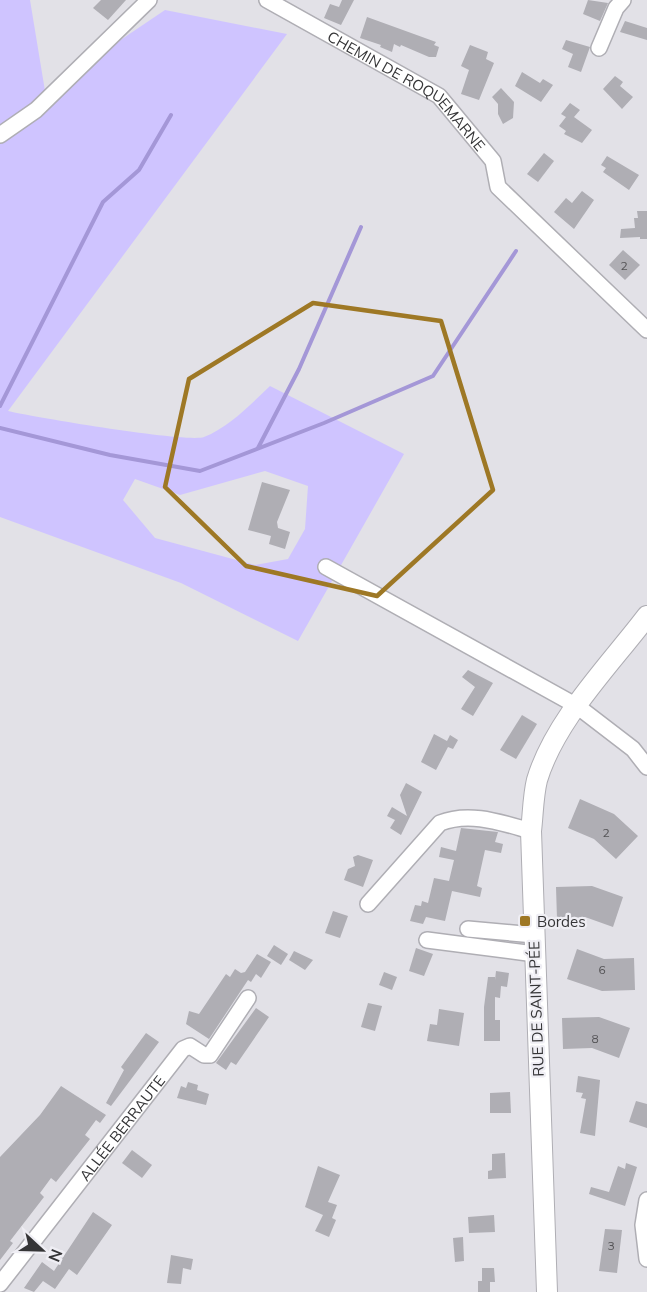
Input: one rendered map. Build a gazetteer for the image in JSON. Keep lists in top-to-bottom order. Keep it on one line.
{"streets":{"main road":["RUE DE SAINT-PÉE"],"street":["CHEMIN DE ROQUEMARNE","ALLÉE BERRAUTE"]},"places":{"transit":["Bordes"]},"house_numbers":["2","2","6","8","3"],"north":"right"}
